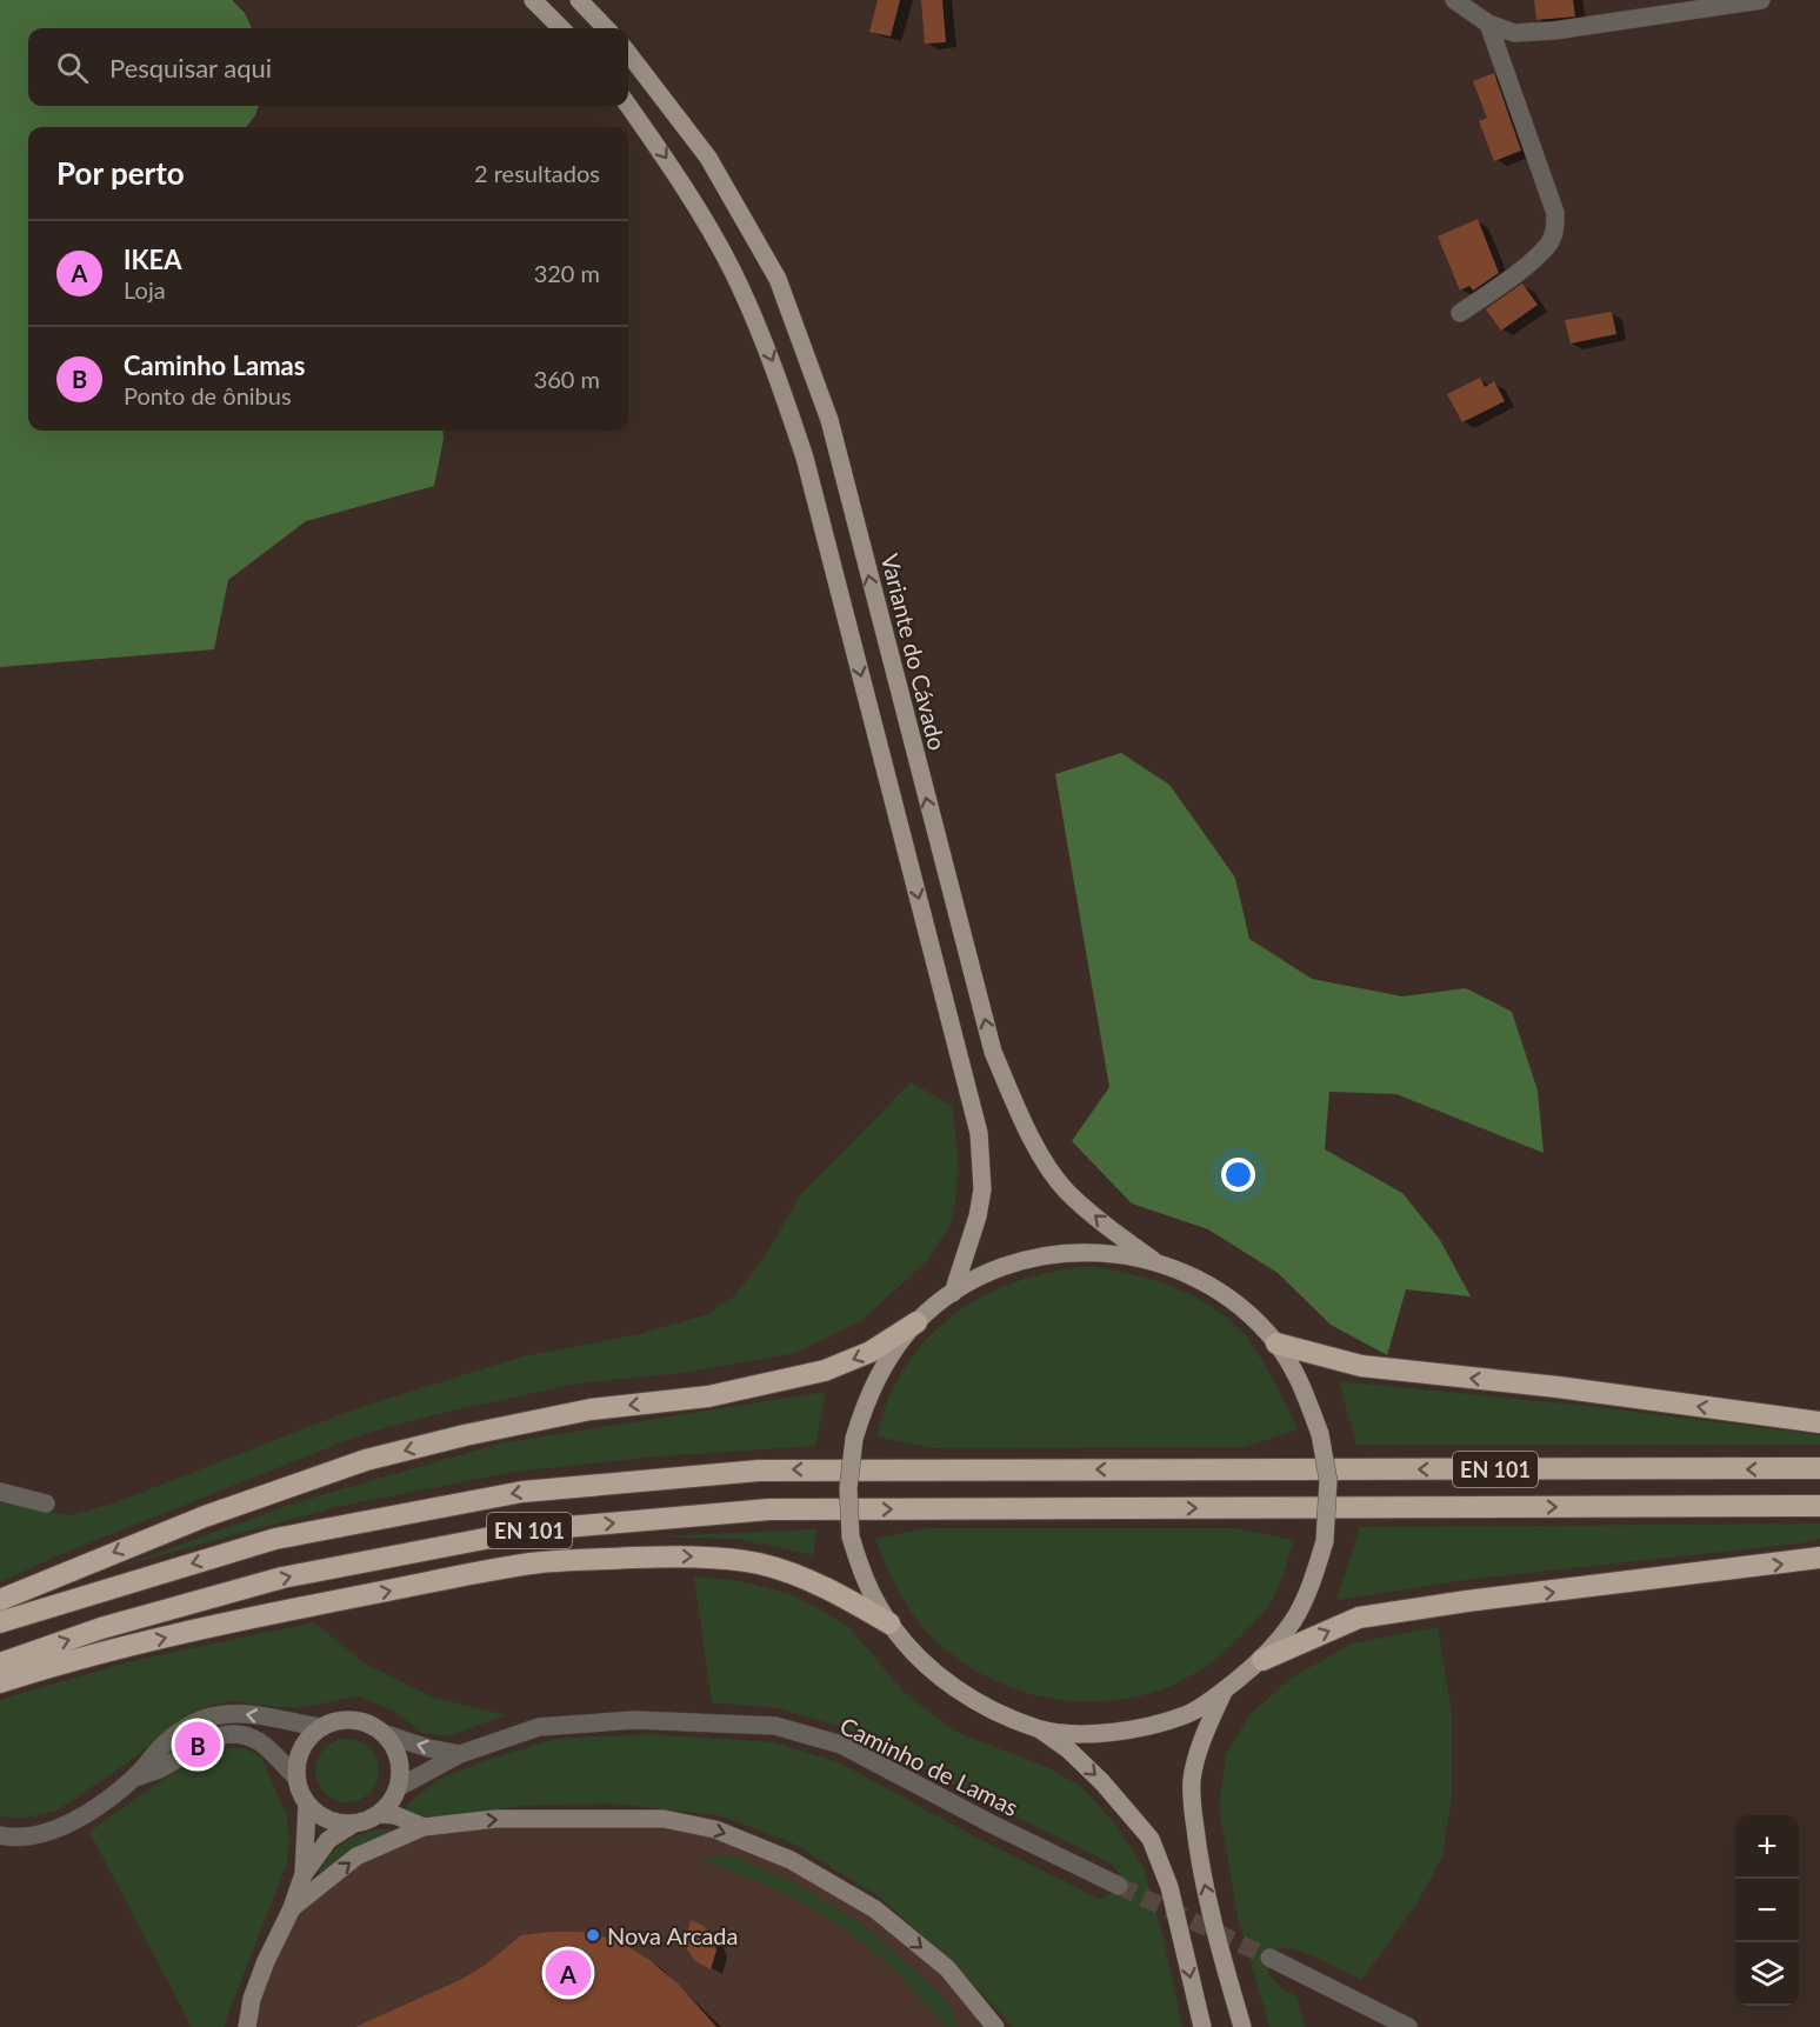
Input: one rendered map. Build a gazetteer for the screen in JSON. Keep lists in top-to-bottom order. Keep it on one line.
{"streets":{"highway":["EN 101"],"main road":["Variante do Cávado"],"street":["Caminho de Lamas"]},"places":["Nova Arcada"],"page":{"search":"Pesquisar aqui","heading":["Por perto","2 resultados"],"list":[{"mark":"A","name":"IKEA","note":"Loja","value":"320 m"},{"mark":"B","name":"Caminho Lamas","note":"Ponto de ônibus","value":"360 m"}],"pins":["B","A"],"map_buttons":["+","−"]}}
